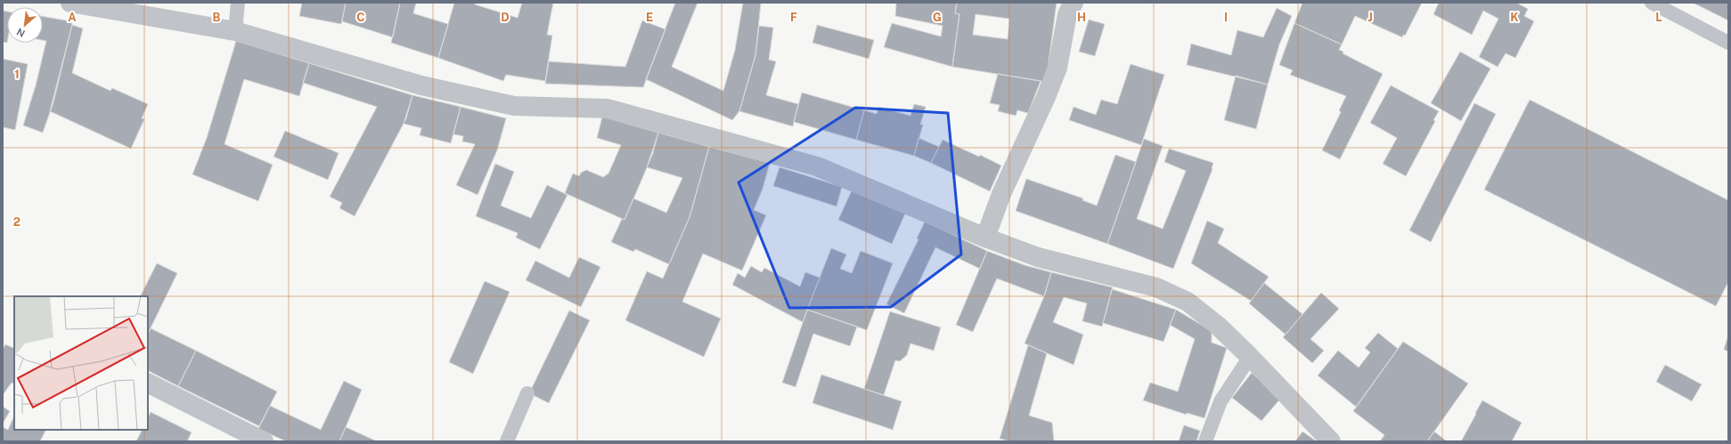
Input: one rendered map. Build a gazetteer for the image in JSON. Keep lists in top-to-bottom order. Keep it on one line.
{"north":"bottom left","grid":{"columns":["A","B","C","D","E","F","G","H","I","J","K","L"],"rows":["1","2"]}}
